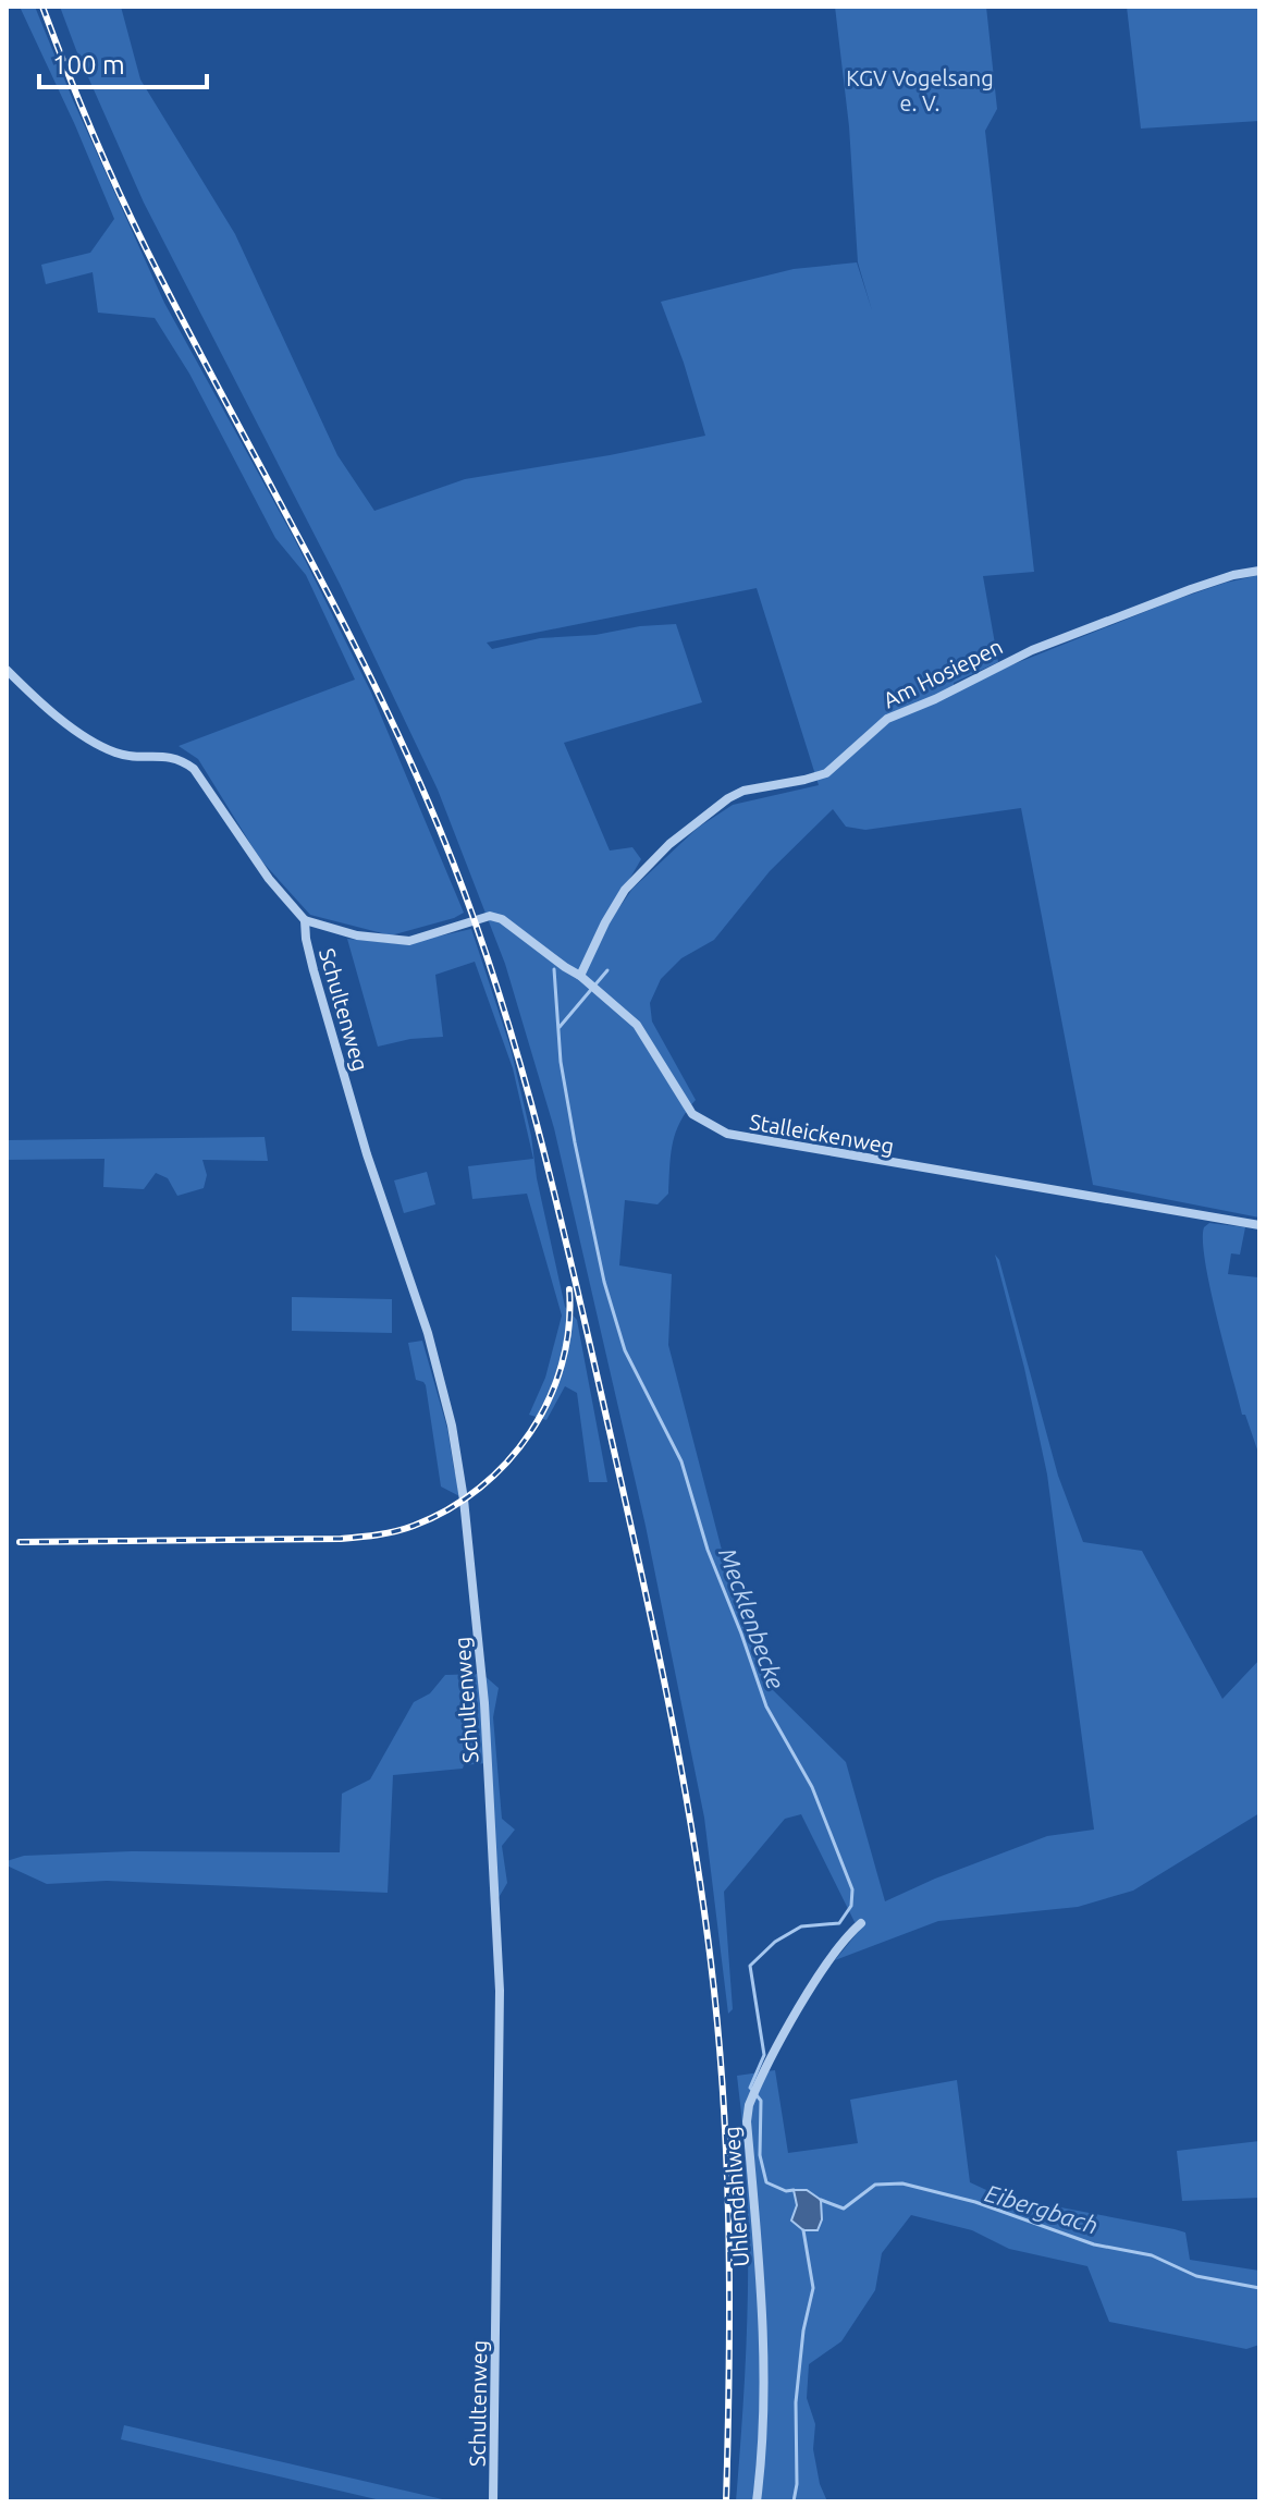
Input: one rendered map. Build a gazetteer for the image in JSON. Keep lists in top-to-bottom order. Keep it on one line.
{"streets":{"street":["Am Hosiepen","Schultenweg","Stalleickenweg","Uhlendahlweg"]},"crossings":[["Am Hosiepen","Stalleickenweg"],["Schultenweg","Stalleickenweg"]],"water":["Mecklenbecke","Eibergbach"],"parks":["KGV Vogelsang e. V."],"scale_bar":"100 m"}
